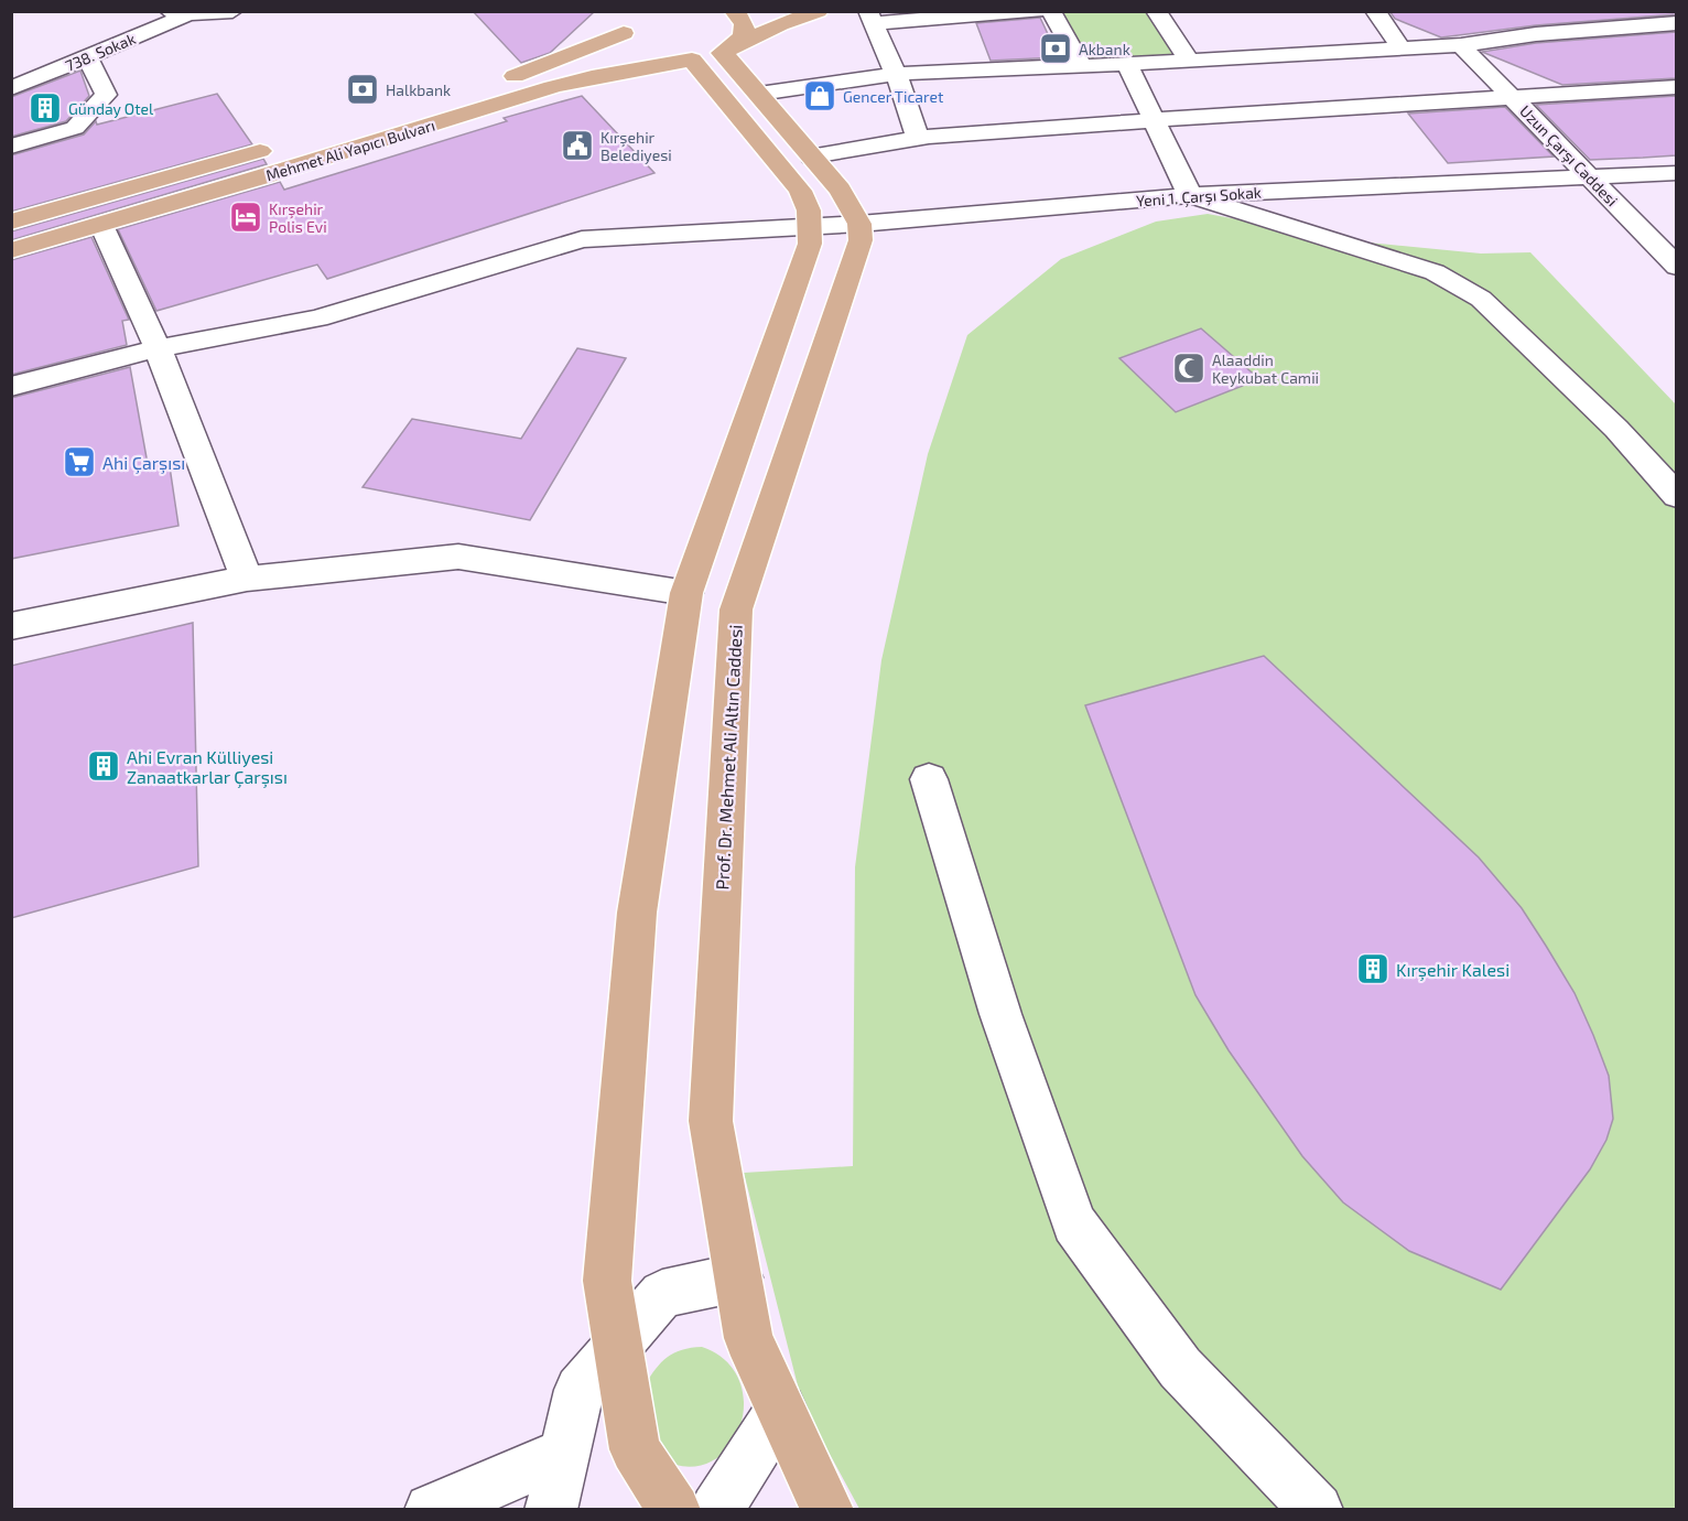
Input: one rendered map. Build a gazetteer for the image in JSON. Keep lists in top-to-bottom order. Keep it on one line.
{"streets":{"main road":["Mehmet Ali Yapıcı Bulvarı","Prof. Dr. Mehmet Ali Altın Caddesi"],"street":["738. Sokak","Uzun Çarşı Caddesi","Yeni 1. Çarşı Sokak"]},"crossings":[["Uzun Çarşı Caddesi","Yeni 1. Çarşı Sokak"],["Yeni 1. Çarşı Sokak","Prof. Dr. Mehmet Ali Altın Caddesi"]],"places":{"bank":["Akbank","Halkbank"],"shop":["Gencer Ticaret"],"building":["Günday Otel","Ahi Evran Külliyesi Zanaatkarlar Çarşısı","Kırşehir Kalesi"],"public building":["Kırşehir Belediyesi"],"hotel":["Kırşehir Polis Evi"],"mosque":["Alaaddin Keykubat Camii"],"supermarket":["Ahi Çarşısı"]}}
